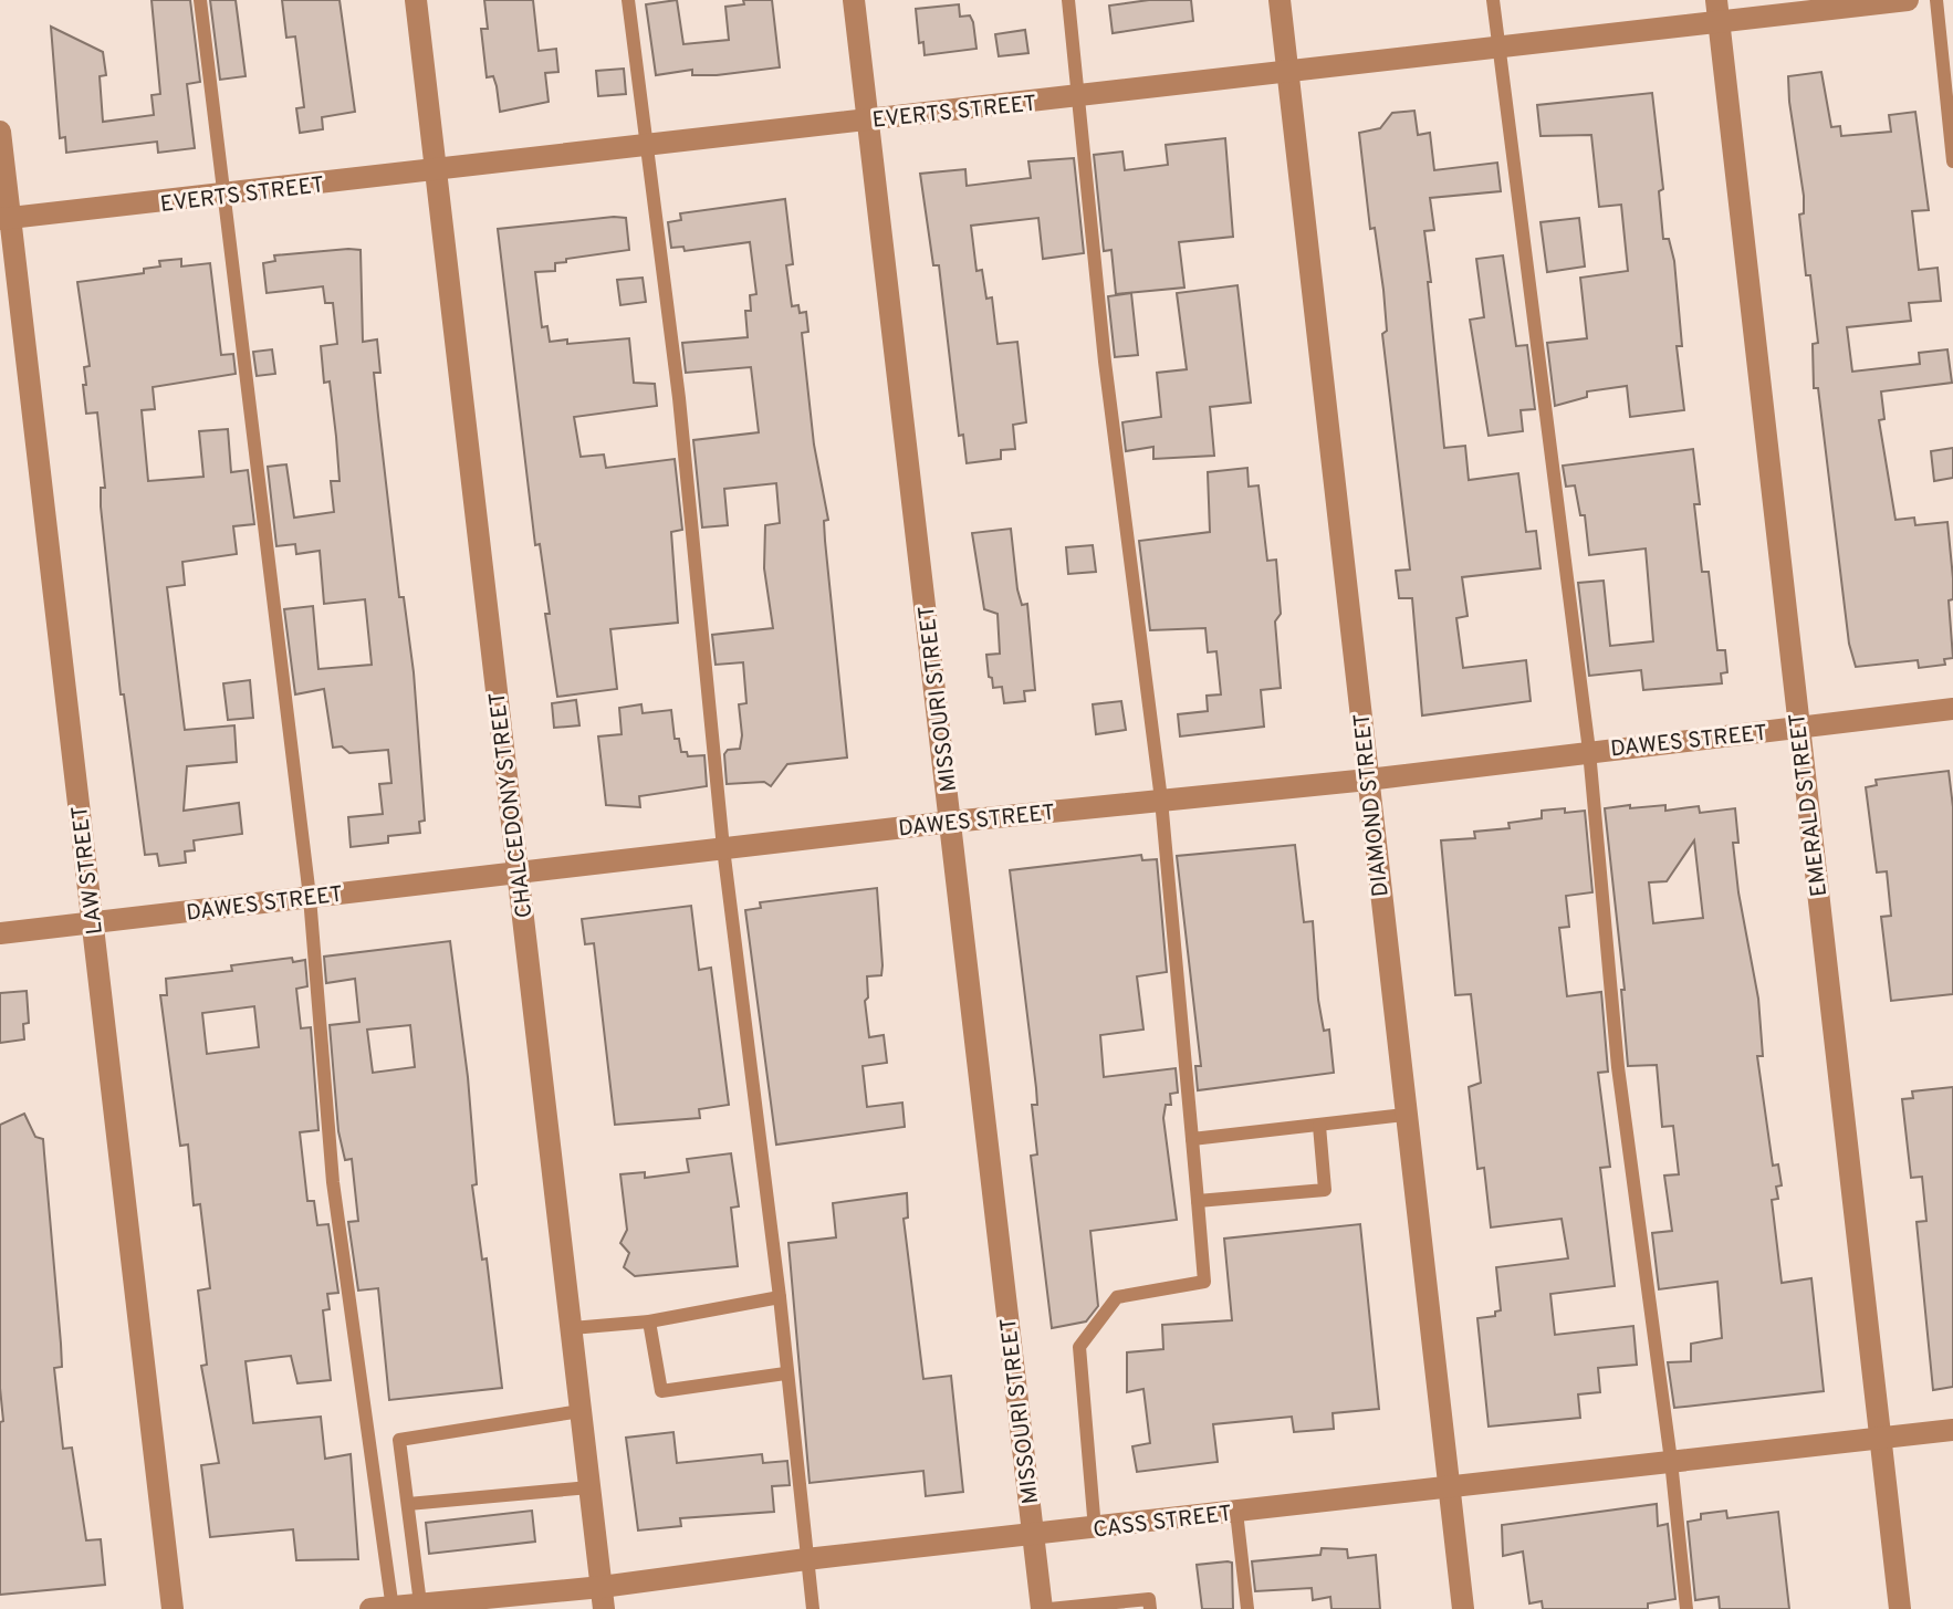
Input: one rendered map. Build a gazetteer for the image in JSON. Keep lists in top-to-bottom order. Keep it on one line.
{"streets":{"street":["EVERTS STREET","MISSOURI STREET","DAWES STREET","CHALCEDONY STREET","DIAMOND STREET","EMERALD STREET","LAW STREET","CASS STREET"]},"crossings":[["EVERTS STREET","MISSOURI STREET"],["EVERTS STREET","CHALCEDONY STREET"],["EVERTS STREET","DIAMOND STREET"],["EVERTS STREET","EMERALD STREET"],["EVERTS STREET","LAW STREET"],["MISSOURI STREET","DAWES STREET"],["MISSOURI STREET","CASS STREET"],["DAWES STREET","CHALCEDONY STREET"],["DAWES STREET","DIAMOND STREET"],["DAWES STREET","EMERALD STREET"],["DAWES STREET","LAW STREET"],["CHALCEDONY STREET","CASS STREET"],["DIAMOND STREET","CASS STREET"],["EMERALD STREET","CASS STREET"]]}
